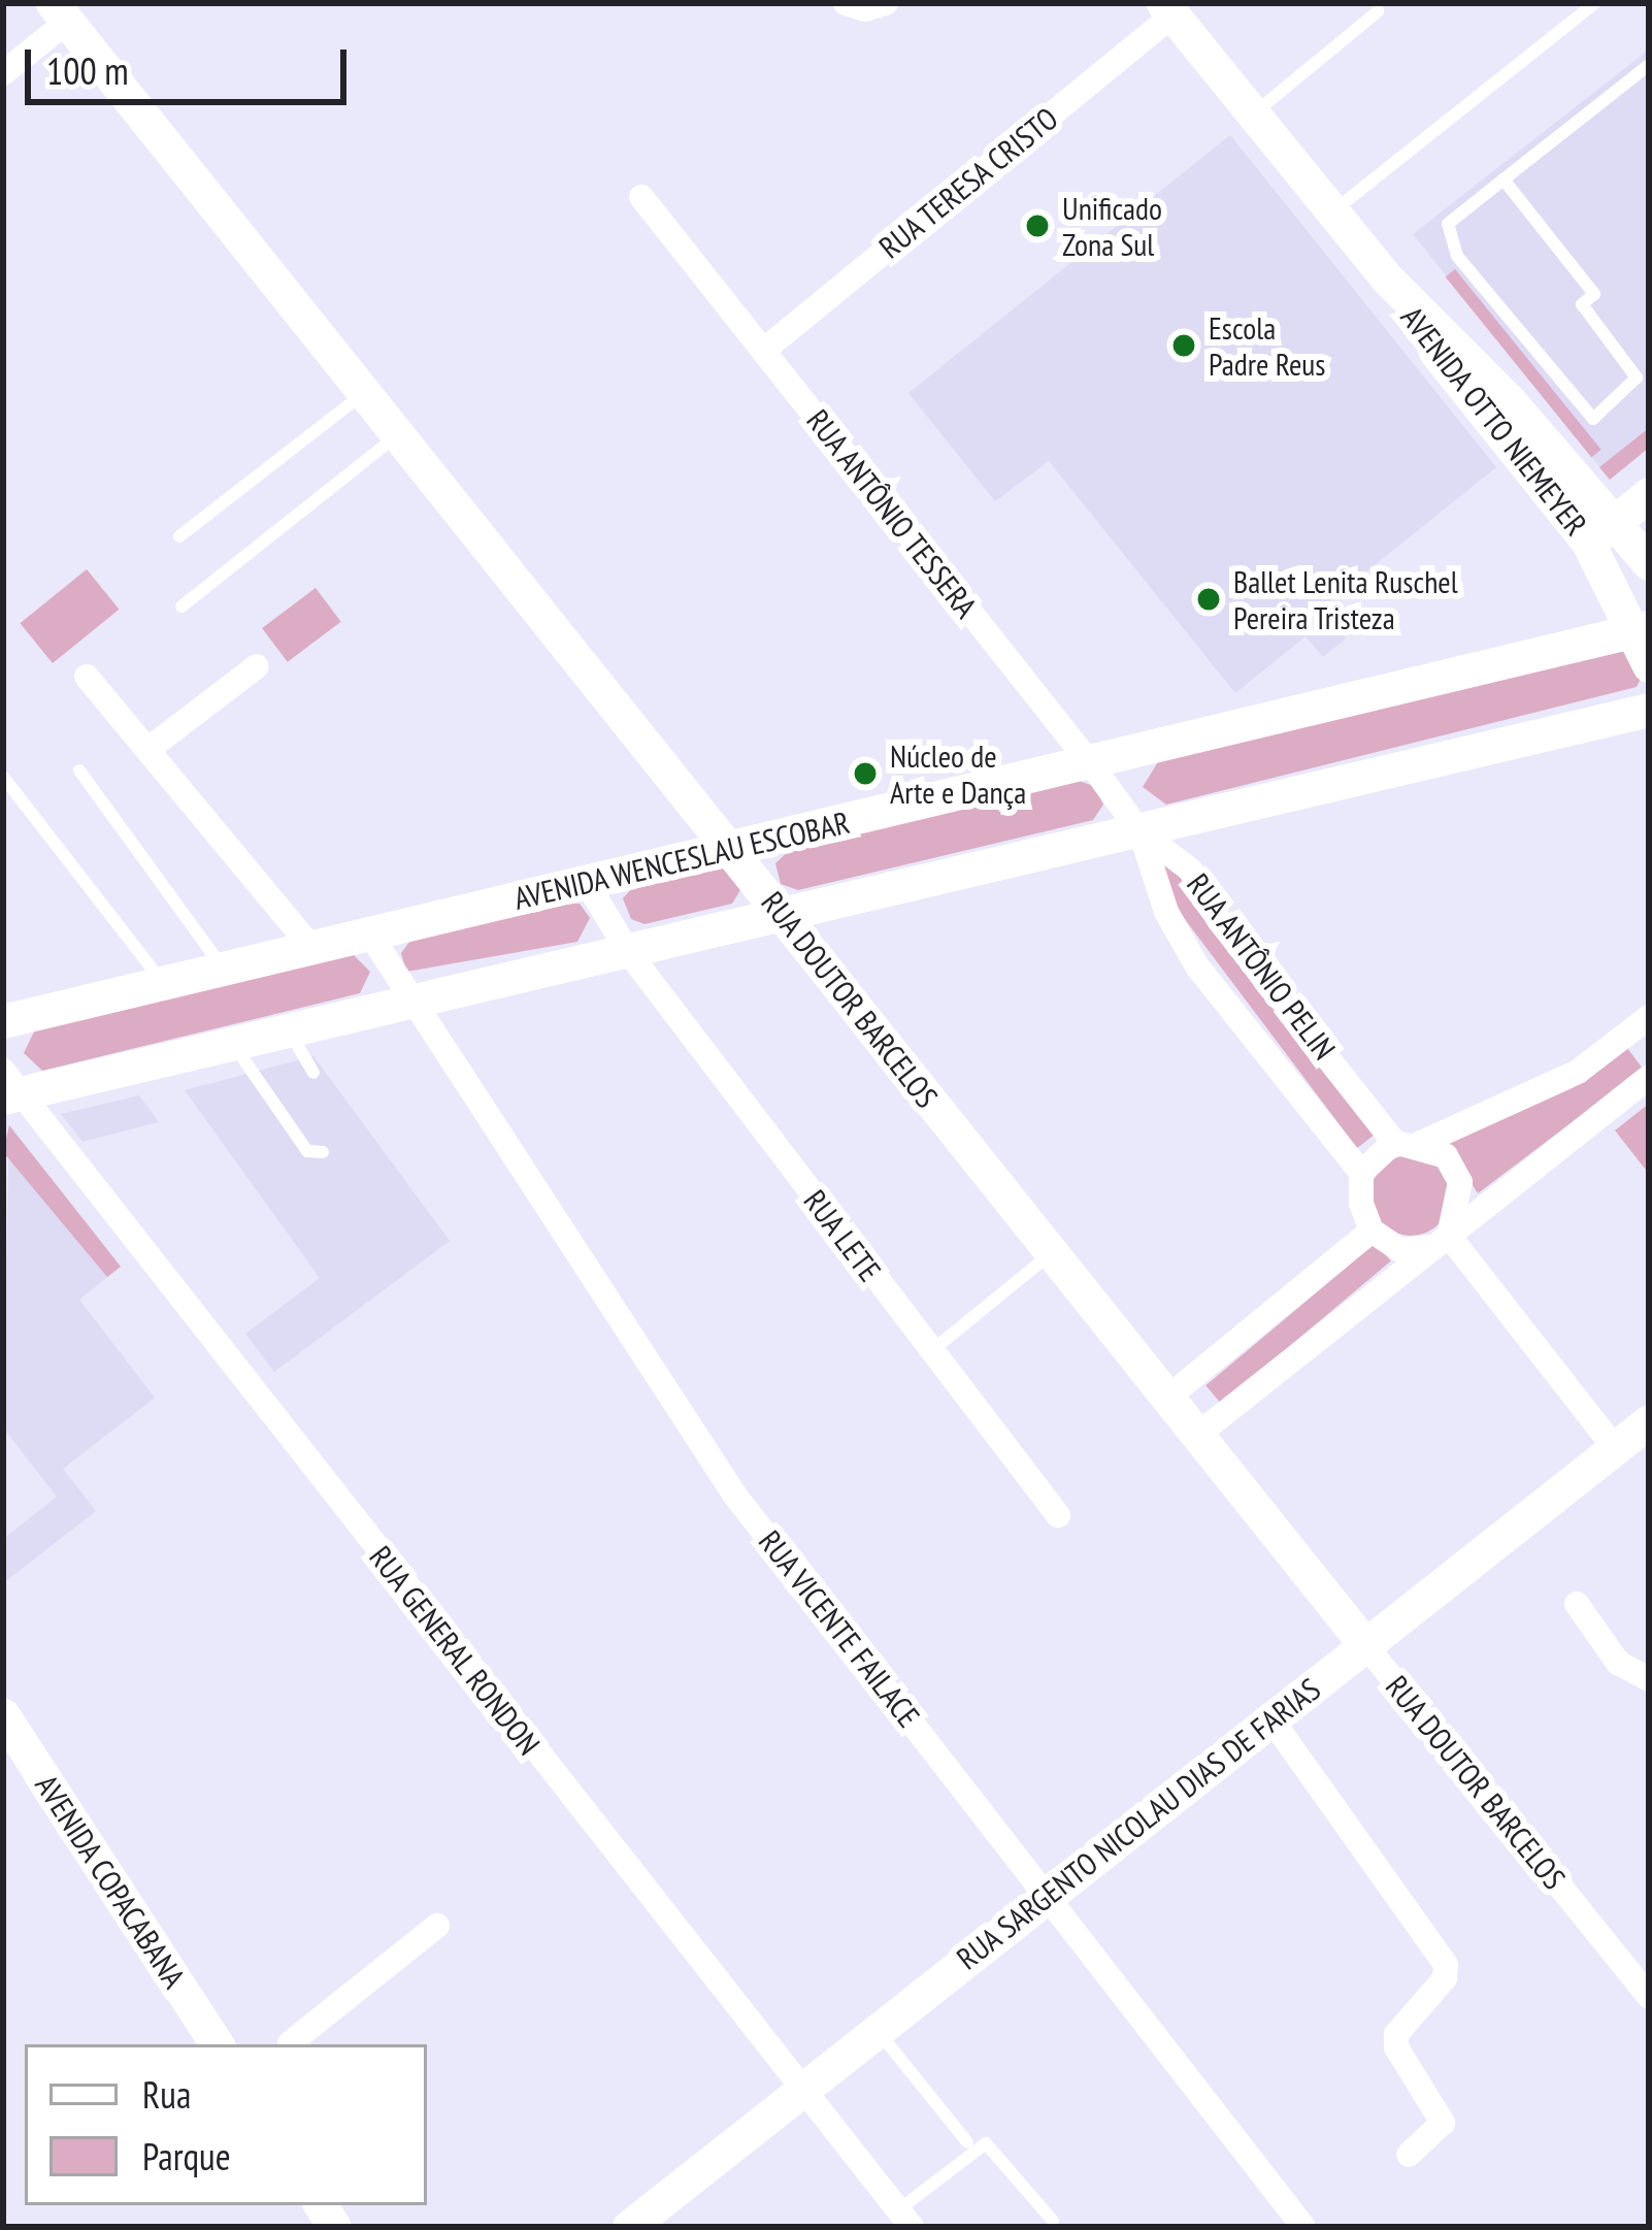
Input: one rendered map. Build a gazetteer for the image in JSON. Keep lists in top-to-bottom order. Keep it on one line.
{"streets":{"main road":["AVENIDA OTTO NIEMEYER","AVENIDA WENCESLAU ESCOBAR","RUA DOUTOR BARCELOS","RUA SARGENTO NICOLAU DIAS DE FARIAS","AVENIDA COPACABANA"],"street":["RUA TERESA CRISTO","RUA ANTÔNIO TESSERA","RUA ANTÔNIO PELIN","RUA LETE","RUA VICENTE FAILACE","RUA GENERAL RONDON"]},"crossings":[["RUA TERESA CRISTO","AVENIDA OTTO NIEMEYER"],["RUA TERESA CRISTO","RUA ANTÔNIO TESSERA"],["AVENIDA OTTO NIEMEYER","AVENIDA WENCESLAU ESCOBAR"],["RUA ANTÔNIO TESSERA","AVENIDA WENCESLAU ESCOBAR"],["RUA ANTÔNIO TESSERA","RUA ANTÔNIO PELIN"],["AVENIDA WENCESLAU ESCOBAR","RUA DOUTOR BARCELOS"],["AVENIDA WENCESLAU ESCOBAR","RUA LETE"],["AVENIDA WENCESLAU ESCOBAR","RUA VICENTE FAILACE"],["RUA DOUTOR BARCELOS","RUA SARGENTO NICOLAU DIAS DE FARIAS"],["RUA VICENTE FAILACE","RUA SARGENTO NICOLAU DIAS DE FARIAS"],["RUA GENERAL RONDON","RUA SARGENTO NICOLAU DIAS DE FARIAS"]],"places":["Unificado Zona Sul","Escola Padre Reus","Ballet Lenita Ruschel Pereira Tristeza","Núcleo de Arte e Dança"],"legend":["Rua","Parque"],"scale_bar":"100 m"}
